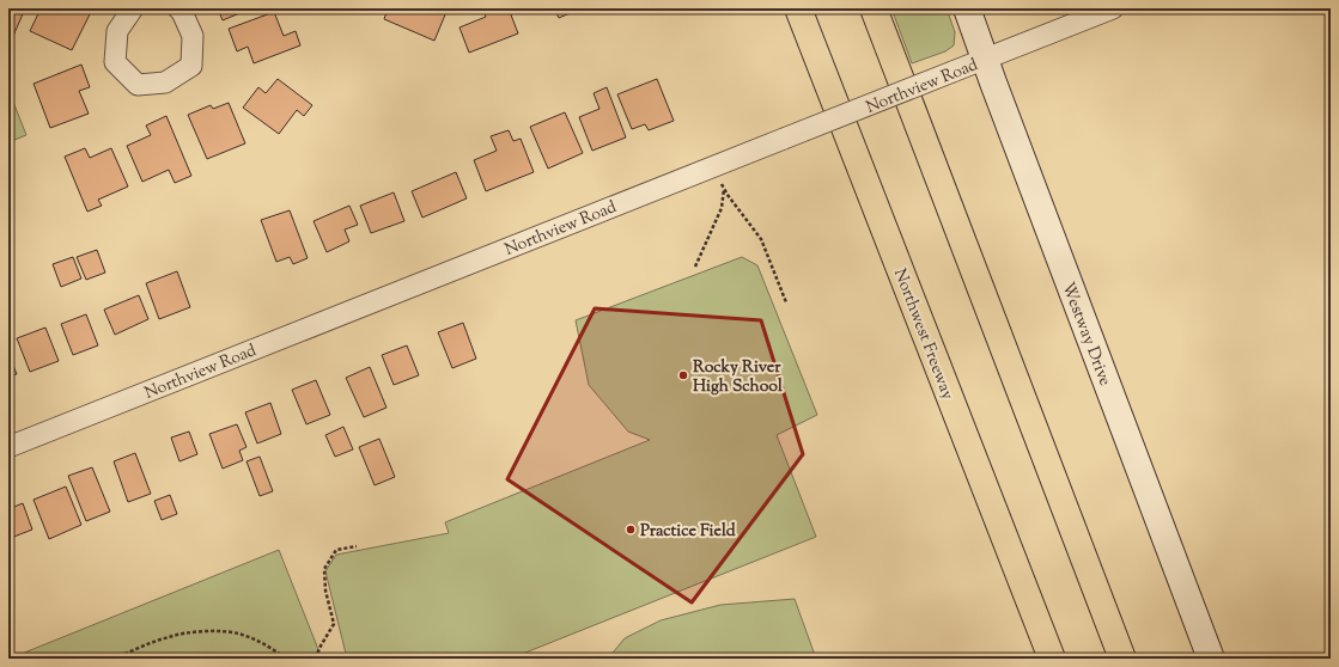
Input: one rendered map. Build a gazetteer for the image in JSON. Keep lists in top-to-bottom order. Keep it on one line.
{"streets":{"highway":["Northwest Freeway"],"main road":["Westway Drive"],"street":["Northview Road"]},"crossings":[["Northview Road","Westway Drive"]],"places":["Rocky River High School","Practice Field"]}
